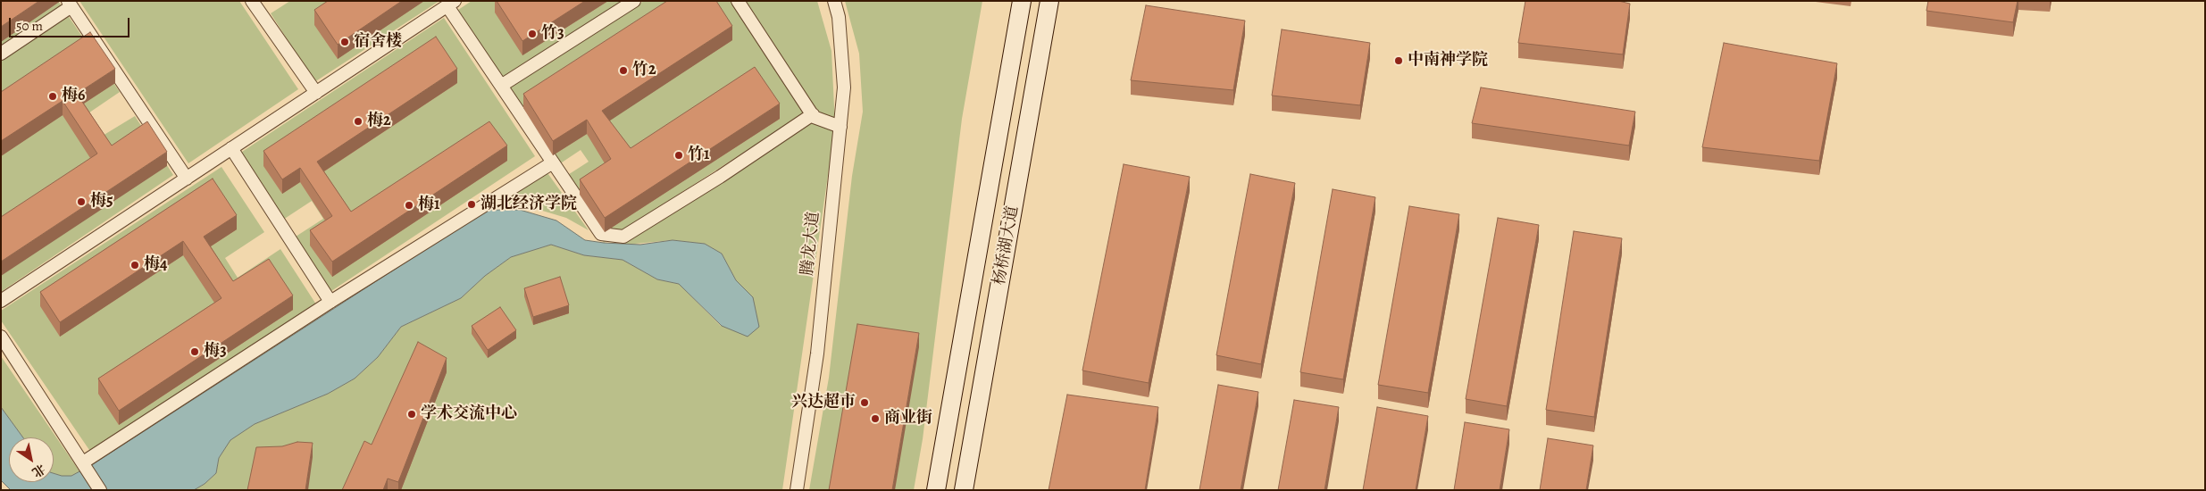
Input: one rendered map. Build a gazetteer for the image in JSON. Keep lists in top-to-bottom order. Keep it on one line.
{"streets":{"main road":["杨桥湖大道"],"street":["腾龙大道"]},"places":["竹3","宿舍楼","中南神学院","竹2","梅6","梅2","竹1","梅5","湖北经济学院","梅1","梅4","梅3","兴达超市","学术交流中心","商业街"],"scale_bar":"50 m","north":"bottom right"}
